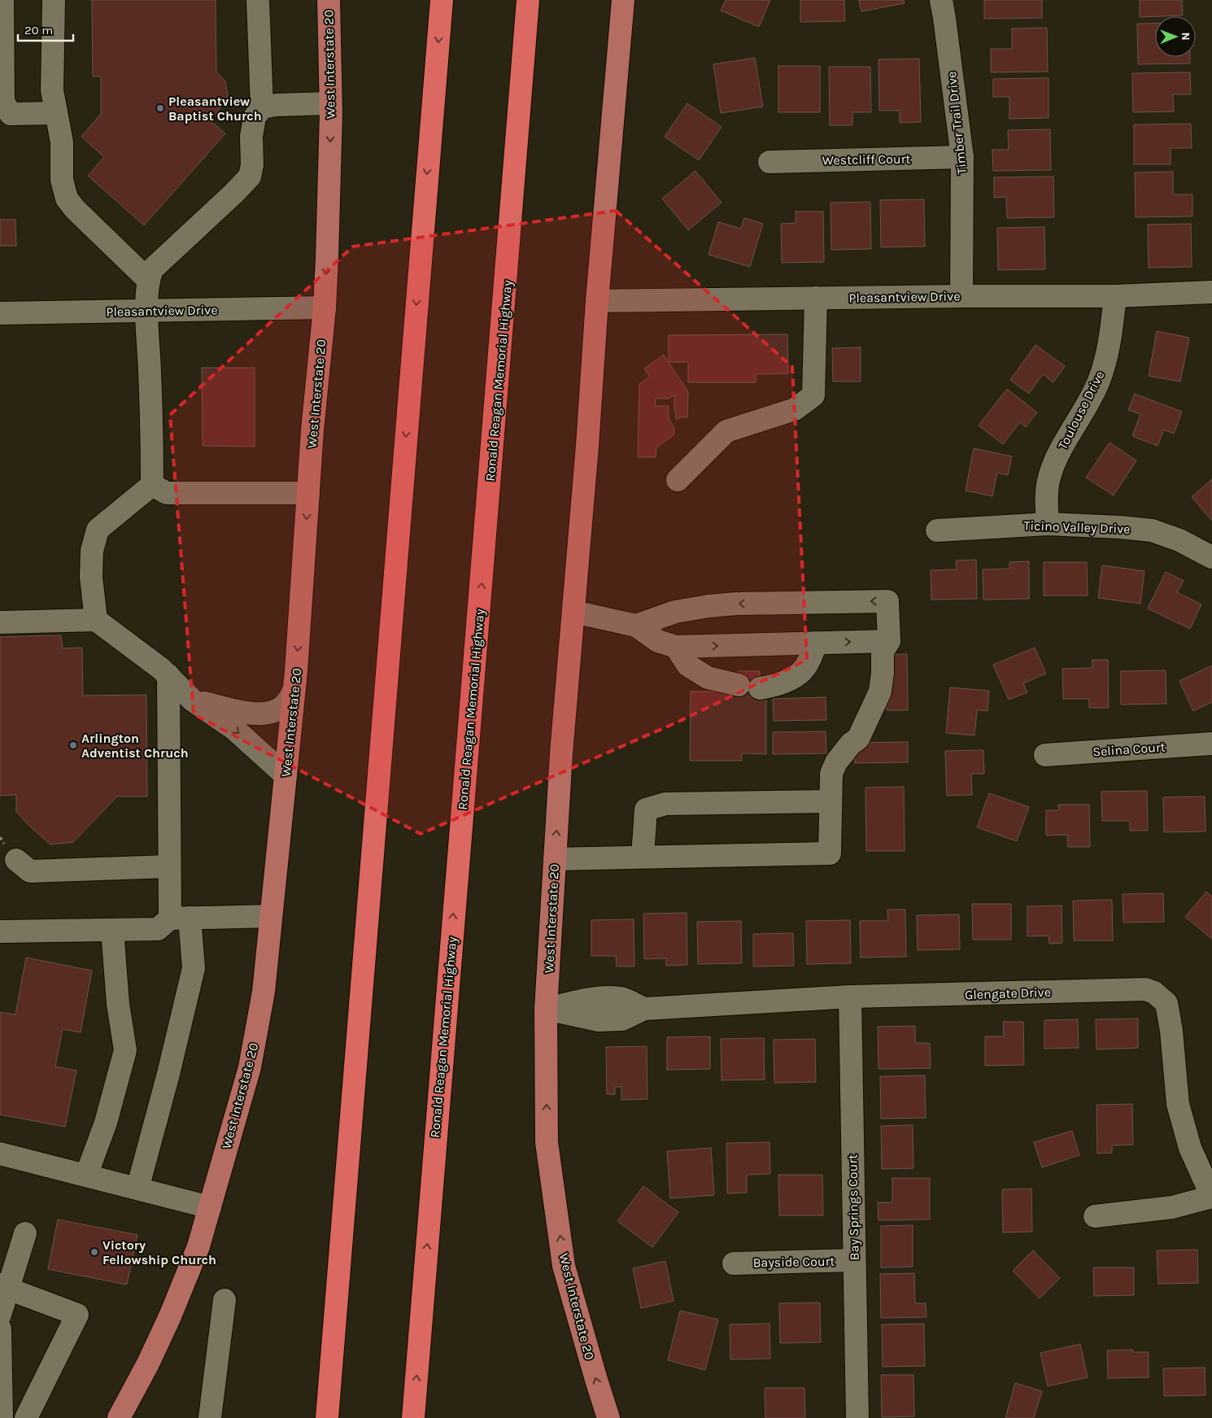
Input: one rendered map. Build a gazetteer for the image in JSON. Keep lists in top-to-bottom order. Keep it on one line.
{"streets":{"highway":["Ronald Reagan Memorial Highway"],"main road":["West Interstate 20"],"street":["Timber Trail Drive","Westcliff Court","Pleasantview Drive","Toulouse Drive","Ticino Valley Drive","Selina Court","Glengate Drive","Bay Springs Court","Bayside Court"]},"crossings":[["West Interstate 20","Pleasantview Drive"],["West Interstate 20","Glengate Drive"],["Timber Trail Drive","Westcliff Court"],["Timber Trail Drive","Pleasantview Drive"],["Pleasantview Drive","Toulouse Drive"],["Toulouse Drive","Ticino Valley Drive"],["Glengate Drive","Bay Springs Court"],["Bay Springs Court","Bayside Court"]],"places":["Pleasantview Baptist Church","Arlington Adventist Chruch","Victory Fellowship Church"],"scale_bar":"20 m","north":"right"}
